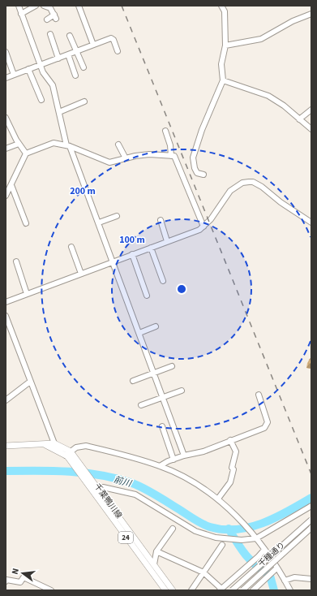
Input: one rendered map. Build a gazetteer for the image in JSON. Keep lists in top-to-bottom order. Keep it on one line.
{"streets":{"main road":["千葉鴨川線","24"],"street":["千種通り"]},"water":["前川"],"north":"left","rings":["200 m","100 m"]}
